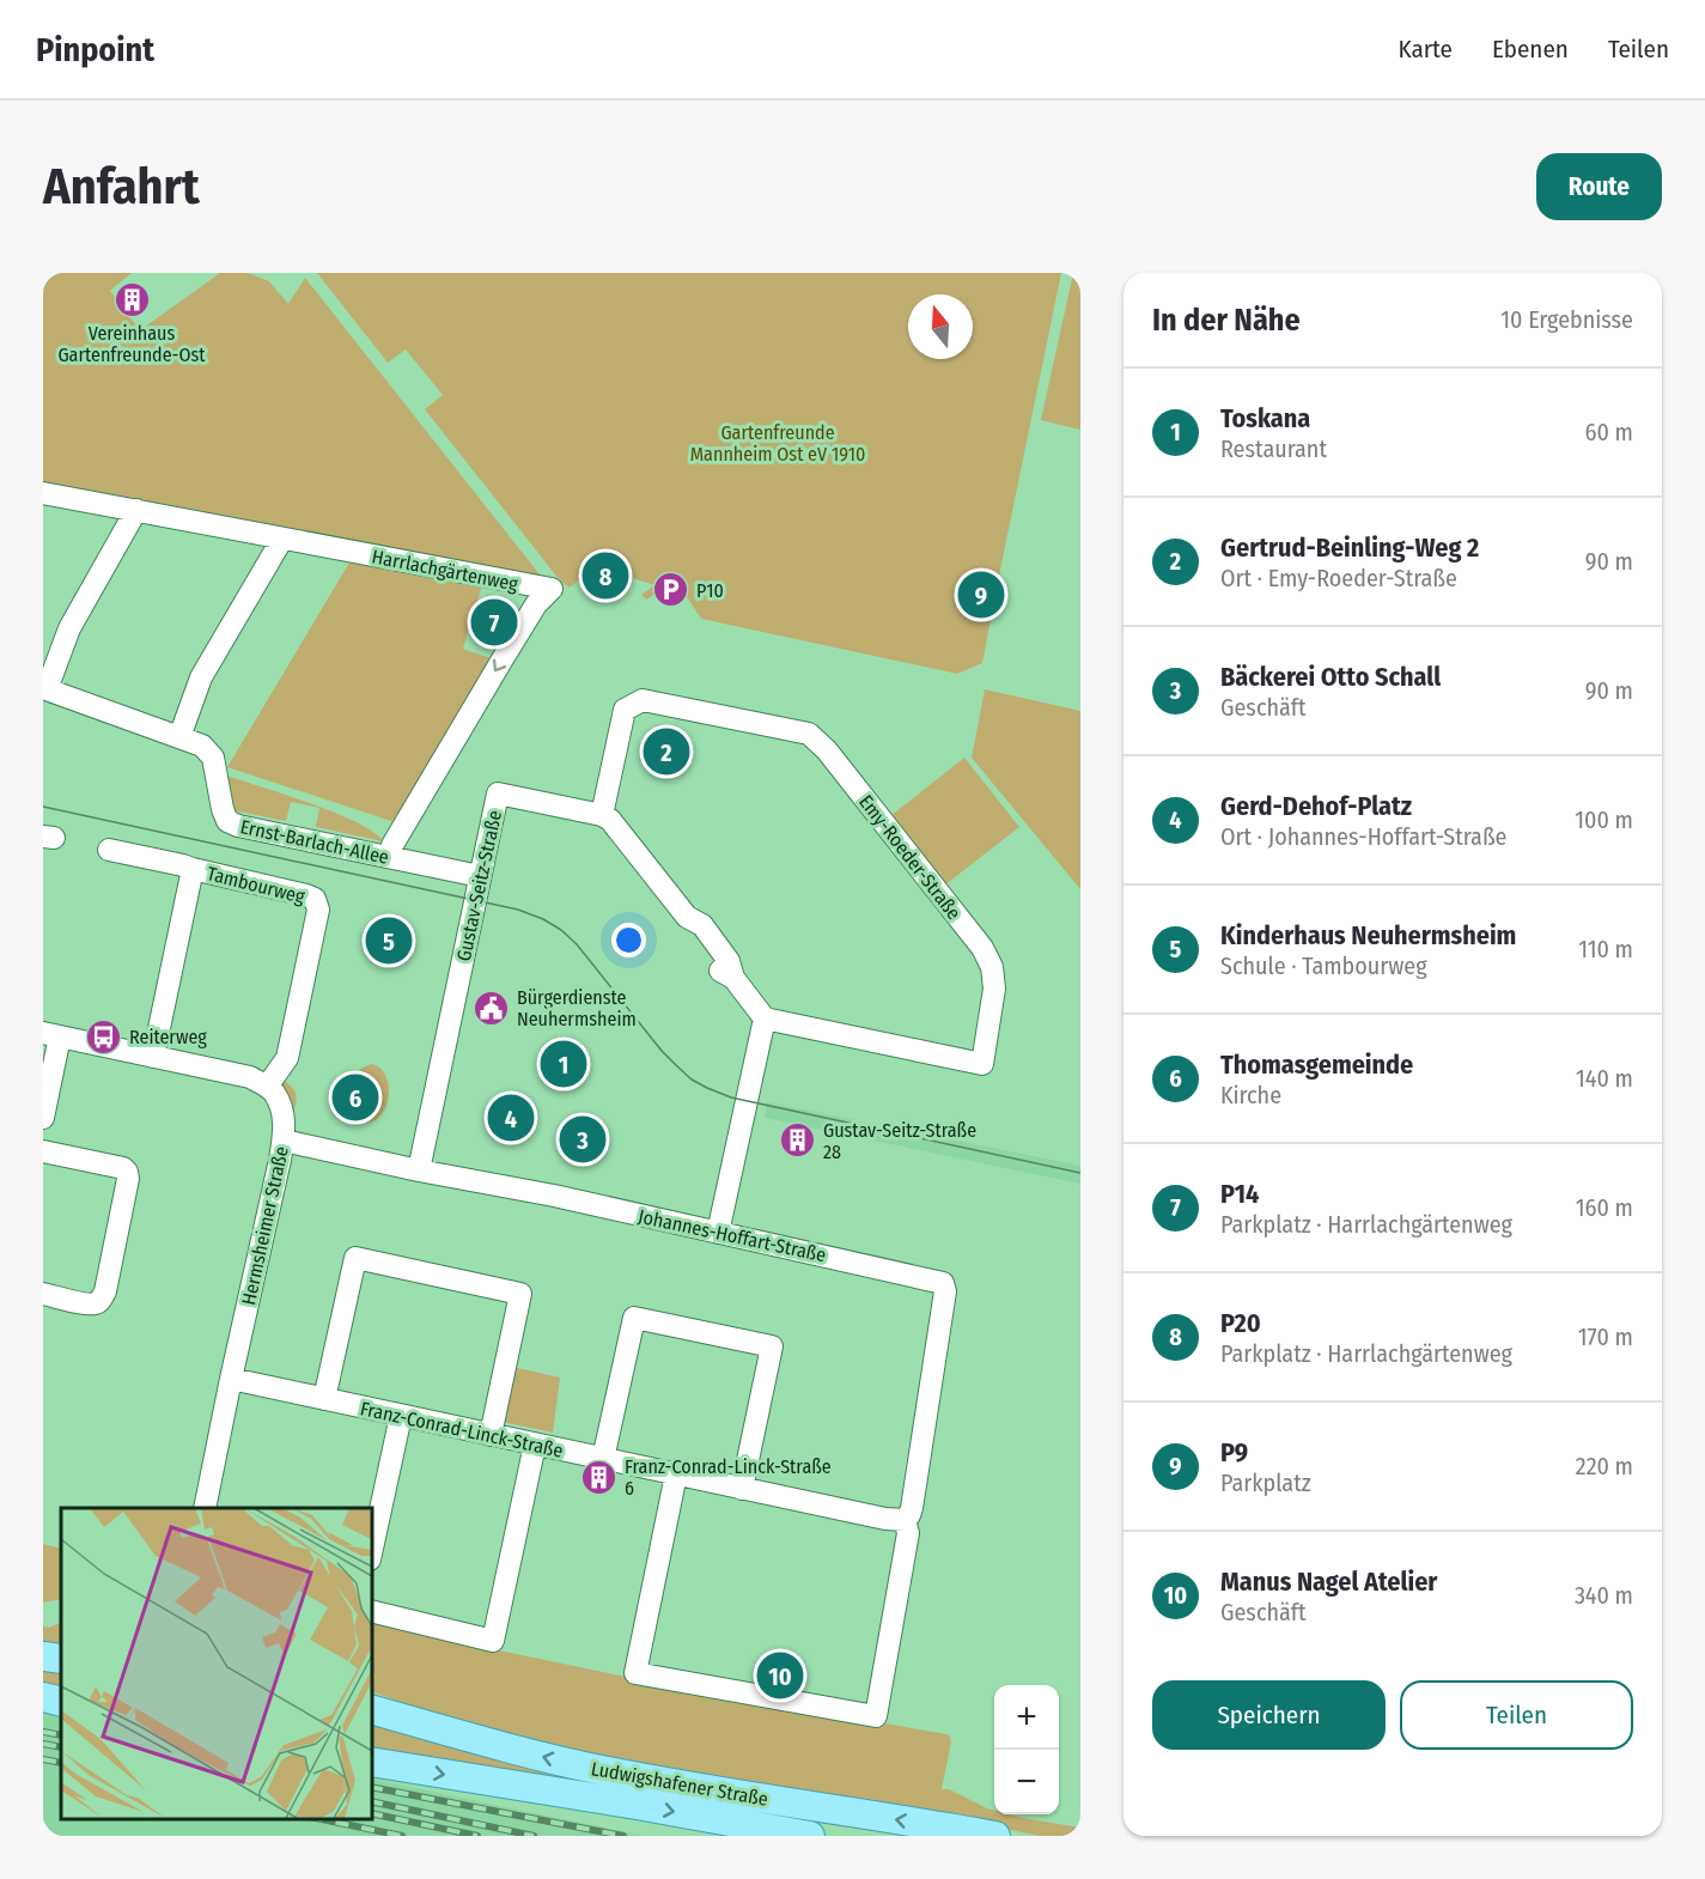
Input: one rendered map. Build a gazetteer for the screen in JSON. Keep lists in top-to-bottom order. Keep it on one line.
{"streets":{"main road":["Ludwigshafener Straße"],"street":["Harrlachgärtenweg","Ernst-Barlach-Allee","Emy-Roeder-Straße","Tambourweg","Gustav-Seitz-Straße","Hermsheimer Straße","Johannes-Hoffart-Straße","Franz-Conrad-Linck-Straße"]},"crossings":[["Ernst-Barlach-Allee","Gustav-Seitz-Straße"],["Emy-Roeder-Straße","Gustav-Seitz-Straße"],["Tambourweg","Hermsheimer Straße"],["Gustav-Seitz-Straße","Johannes-Hoffart-Straße"],["Hermsheimer Straße","Johannes-Hoffart-Straße"],["Hermsheimer Straße","Franz-Conrad-Linck-Straße"],["Johannes-Hoffart-Straße","Franz-Conrad-Linck-Straße"]],"parks":["Gartenfreunde Mannheim Ost eV 1910"],"places":{"building":["Vereinhaus Gartenfreunde-Ost","Gustav-Seitz-Straße 28","Franz-Conrad-Linck-Straße 6"],"parking":["P10"],"public building":["Bürgerdienste Neuhermsheim"],"bus stop":["Reiterweg"]},"north":"top","page":{"header":"Pinpoint","nav":["Karte","Ebenen","Teilen"],"buttons":["Route",["Speichern","Teilen"]],"title":"Anfahrt","heading":["In der Nähe","10 Ergebnisse"],"list":[{"mark":"1","name":"Toskana","note":"Restaurant","value":"60 m"},{"mark":"2","name":"Gertrud-Beinling-Weg 2","note":"Ort · Emy-Roeder-Straße","value":"90 m"},{"mark":"3","name":"Bäckerei Otto Schall","note":"Geschäft","value":"90 m"},{"mark":"4","name":"Gerd-Dehof-Platz","note":"Ort · Johannes-Hoffart-Straße","value":"100 m"},{"mark":"5","name":"Kinderhaus Neuhermsheim","note":"Schule · Tambourweg","value":"110 m"},{"mark":"6","name":"Thomasgemeinde","note":"Kirche","value":"140 m"},{"mark":"7","name":"P14","note":"Parkplatz · Harrlachgärtenweg","value":"160 m"},{"mark":"8","name":"P20","note":"Parkplatz · Harrlachgärtenweg","value":"170 m"},{"mark":"9","name":"P9","note":"Parkplatz","value":"220 m"},{"mark":"10","name":"Manus Nagel Atelier","note":"Geschäft","value":"340 m"}],"pins":["8","9","7","2","5","1","6","4","3","10"],"map_buttons":["+","−"]}}
